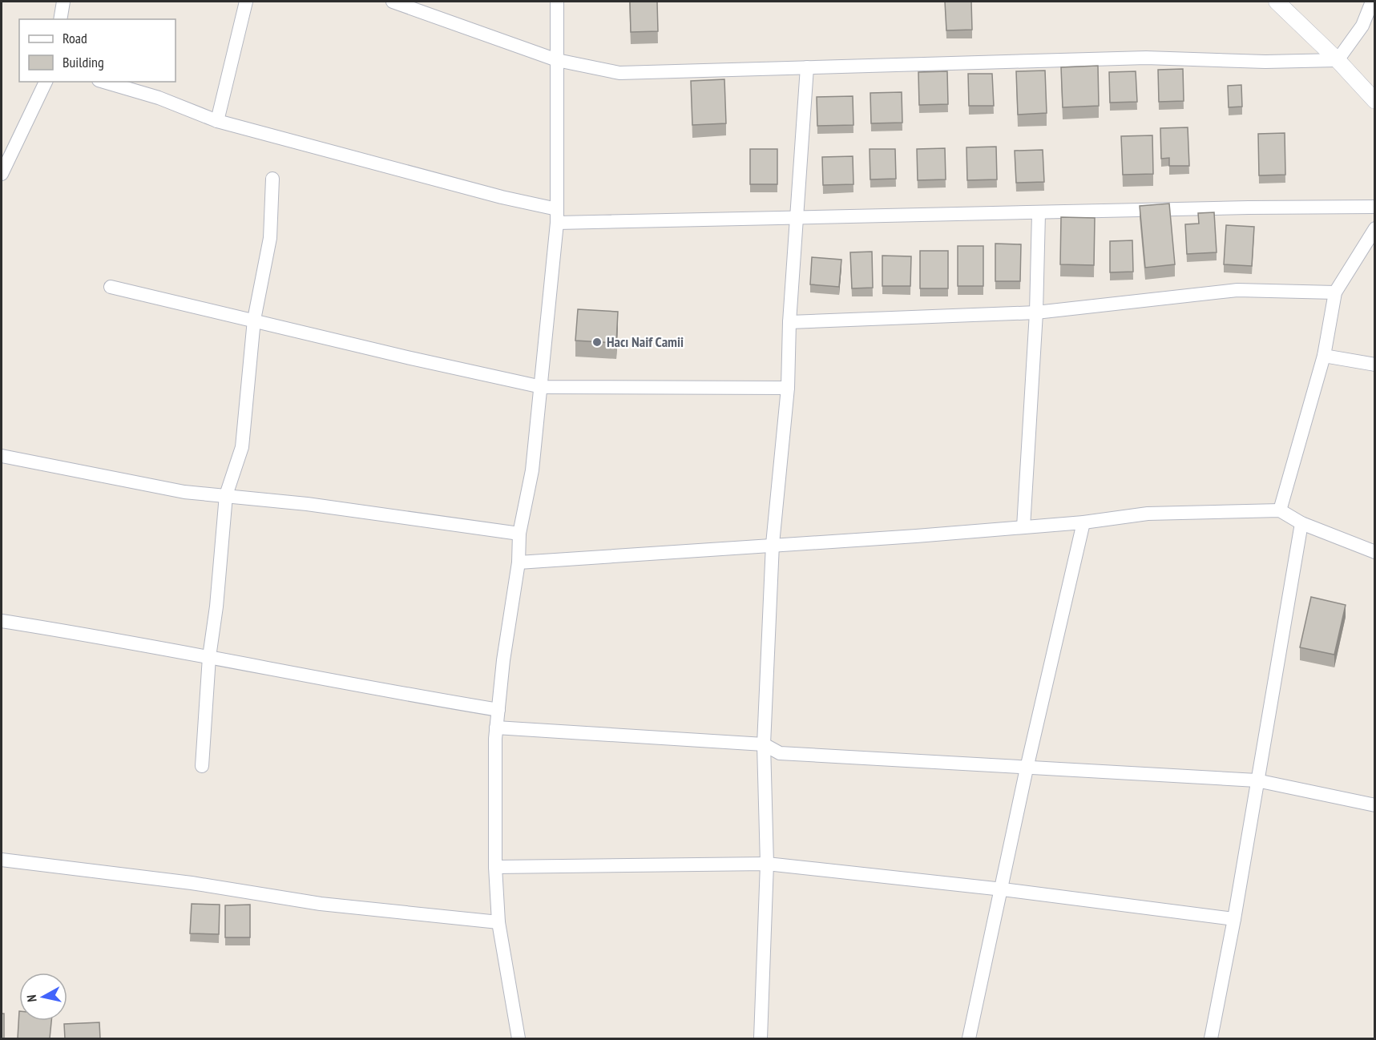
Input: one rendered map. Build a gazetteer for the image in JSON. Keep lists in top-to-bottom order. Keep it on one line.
{"places":["Hacı Naif Camii"],"legend":["Road","Building"],"north":"left"}
